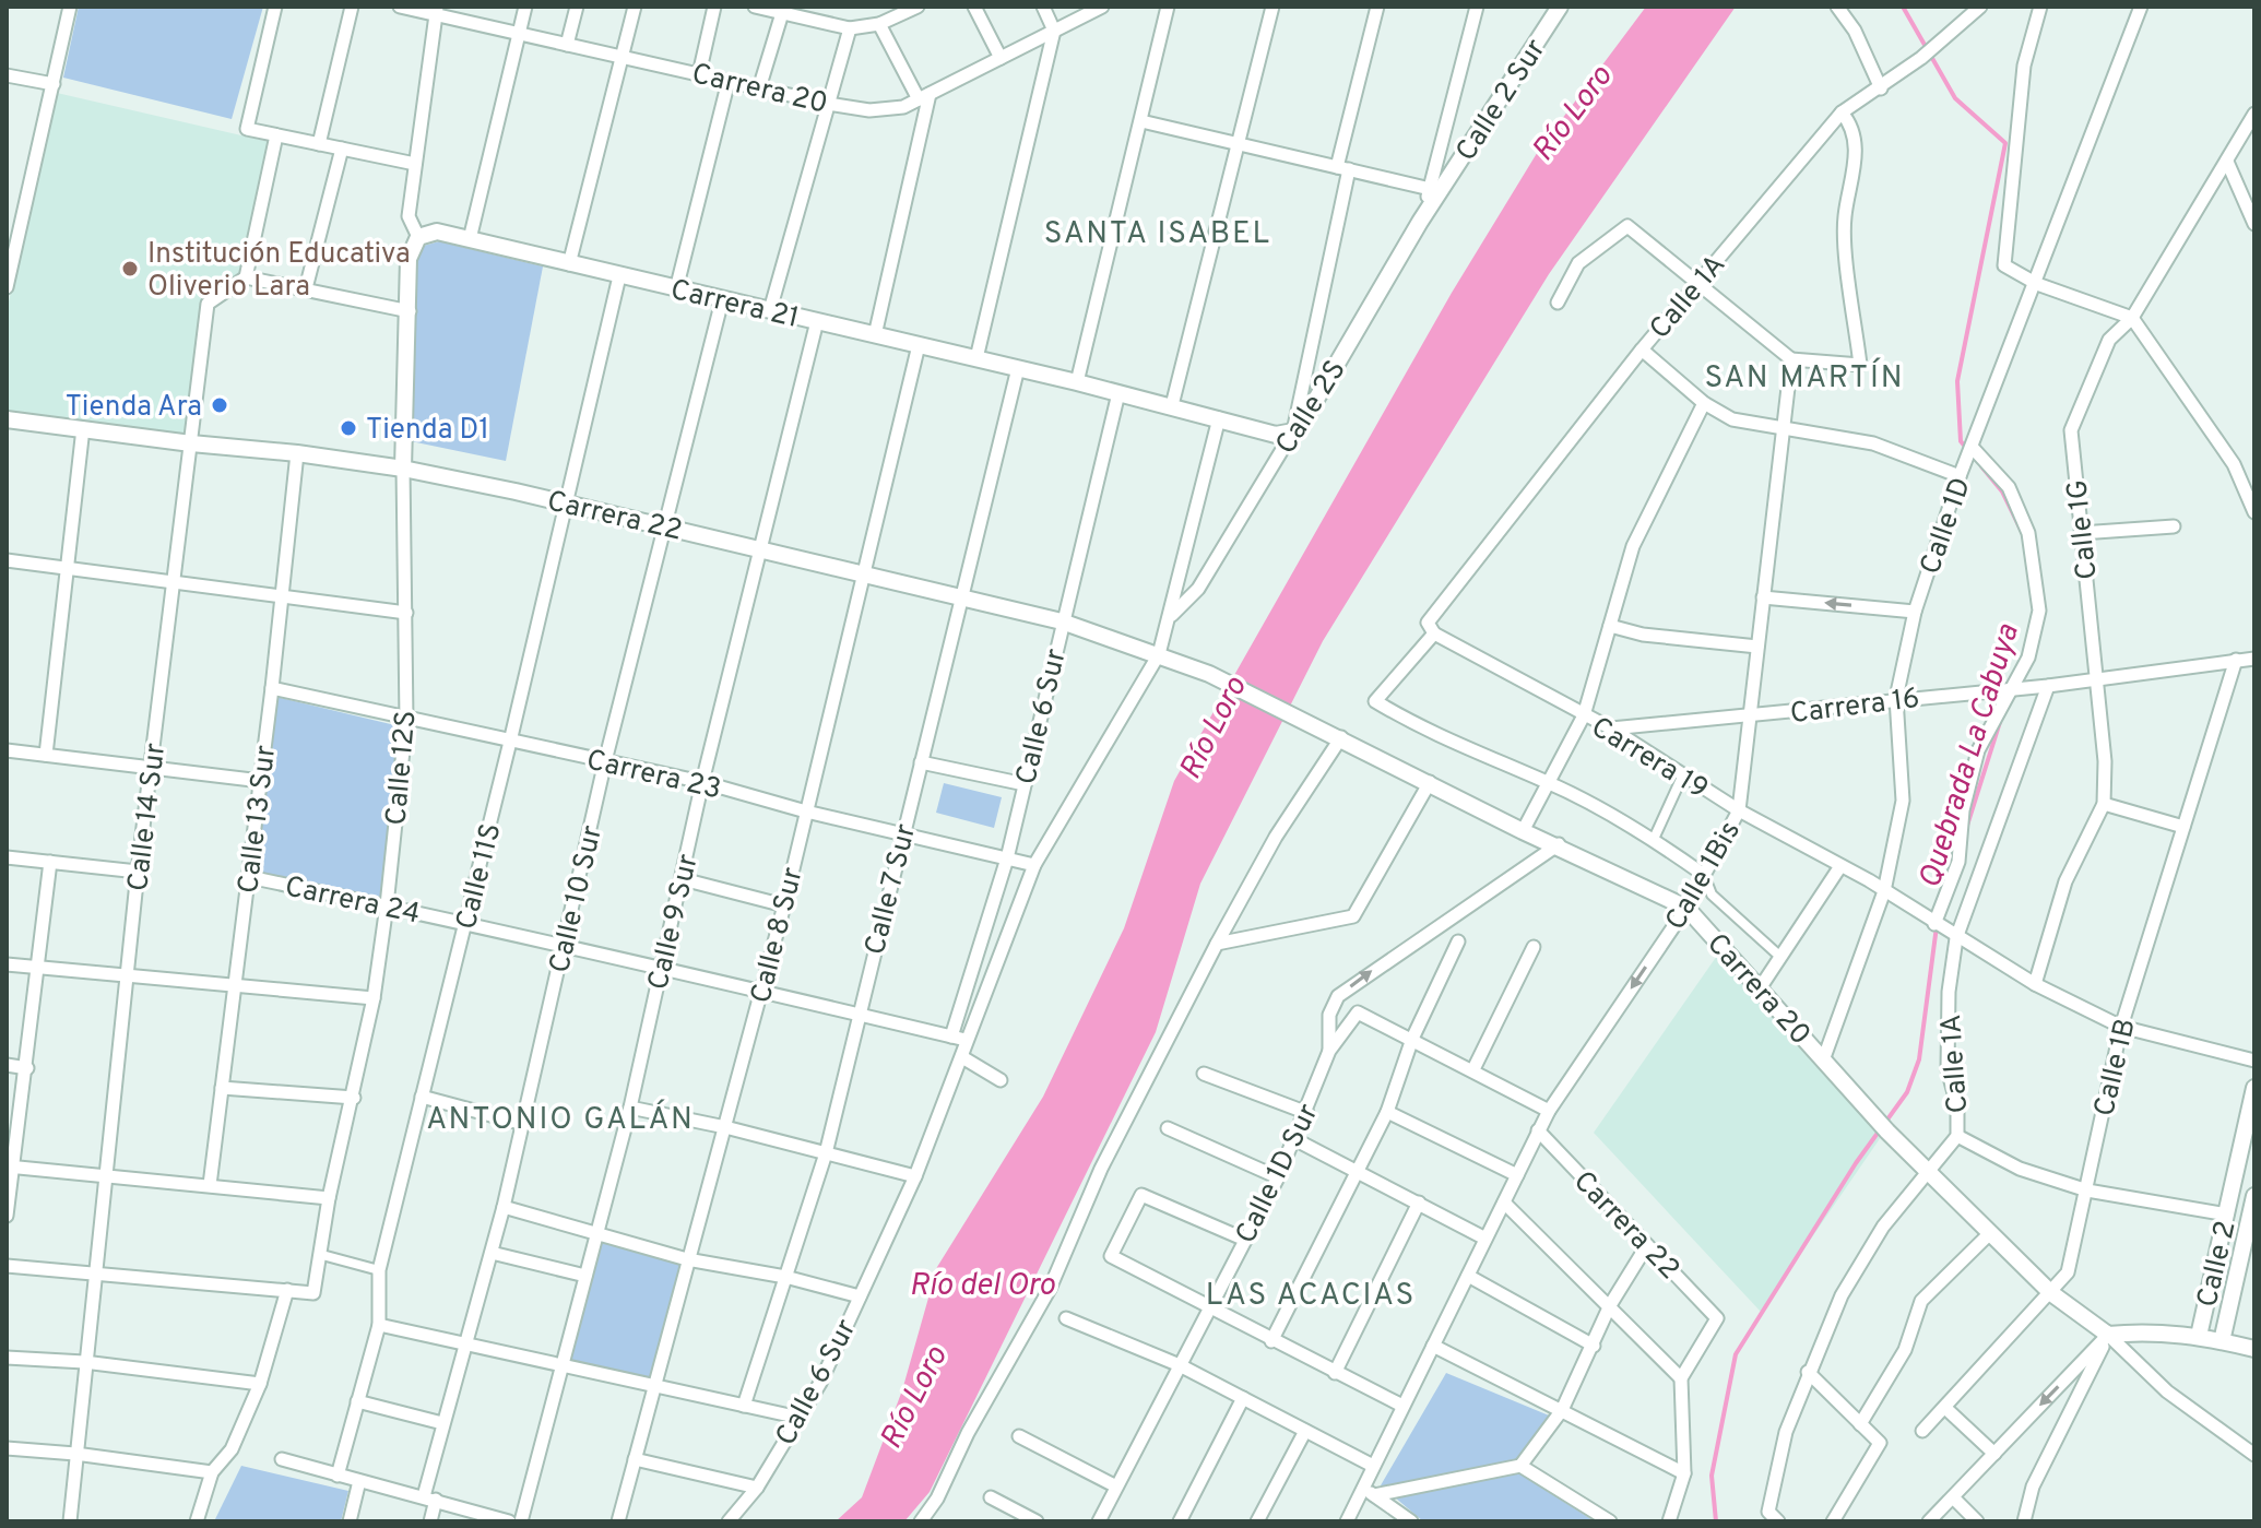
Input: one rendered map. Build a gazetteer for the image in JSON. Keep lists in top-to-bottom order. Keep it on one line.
{"streets":{"street":["Carrera 20","Calle 2 Sur","Calle 1A","Carrera 21","Calle 2S","Carrera 22","Calle 1D","Calle 1G","Carrera 16","Calle 6 Sur","Carrera 19","Calle 12S","Carrera 23","Calle 14 Sur","Calle 13 Sur","Calle 1Bis","Calle 11S","Calle 7 Sur","Carrera 24","Calle 10 Sur","Calle 9 Sur","Calle 8 Sur","Calle 1B","Calle 1D Sur","Calle 2"]},"crossings":[["Carrera 20","Calle 1A"],["Carrera 20","Carrera 22"],["Carrera 20","Calle 1D"],["Carrera 20","Calle 1Bis"],["Carrera 20","Calle 1B"],["Calle 2 Sur","Calle 2S"],["Calle 1A","Carrera 16"],["Calle 1A","Carrera 19"],["Carrera 21","Calle 2S"],["Carrera 21","Calle 6 Sur"],["Carrera 21","Calle 12S"],["Carrera 21","Calle 11S"],["Carrera 21","Calle 7 Sur"],["Carrera 21","Calle 10 Sur"],["Carrera 21","Calle 9 Sur"],["Carrera 21","Calle 8 Sur"],["Carrera 22","Calle 6 Sur"],["Carrera 22","Calle 12S"],["Carrera 22","Calle 14 Sur"],["Carrera 22","Calle 13 Sur"],["Carrera 22","Calle 1Bis"],["Carrera 22","Calle 11S"],["Carrera 22","Calle 7 Sur"],["Carrera 22","Calle 10 Sur"],["Carrera 22","Calle 9 Sur"],["Carrera 22","Calle 8 Sur"],["Calle 1D","Carrera 16"],["Calle 1D","Carrera 19"],["Calle 1G","Carrera 16"],["Calle 1G","Carrera 19"],["Carrera 16","Carrera 19"],["Carrera 16","Calle 1Bis"],["Carrera 16","Calle 1B"],["Calle 6 Sur","Carrera 23"],["Calle 6 Sur","Carrera 24"],["Carrera 19","Calle 1Bis"],["Carrera 19","Calle 1B"],["Calle 12S","Carrera 23"],["Calle 12S","Carrera 24"],["Carrera 23","Calle 13 Sur"],["Carrera 23","Calle 11S"],["Carrera 23","Calle 7 Sur"],["Carrera 23","Calle 10 Sur"],["Carrera 23","Calle 9 Sur"],["Carrera 23","Calle 8 Sur"],["Calle 13 Sur","Carrera 24"],["Calle 11S","Carrera 24"],["Calle 7 Sur","Carrera 24"],["Carrera 24","Calle 10 Sur"],["Carrera 24","Calle 9 Sur"],["Carrera 24","Calle 8 Sur"]],"districts":["SANTA ISABEL","SAN MARTÍN","ANTONIO GALÁN","LAS ACACIAS"],"water":["Río Loro","Quebrada La Cabuya","Río del Oro"],"places":["Institución Educativa Oliverio Lara","Tienda Ara","Tienda D1"]}
